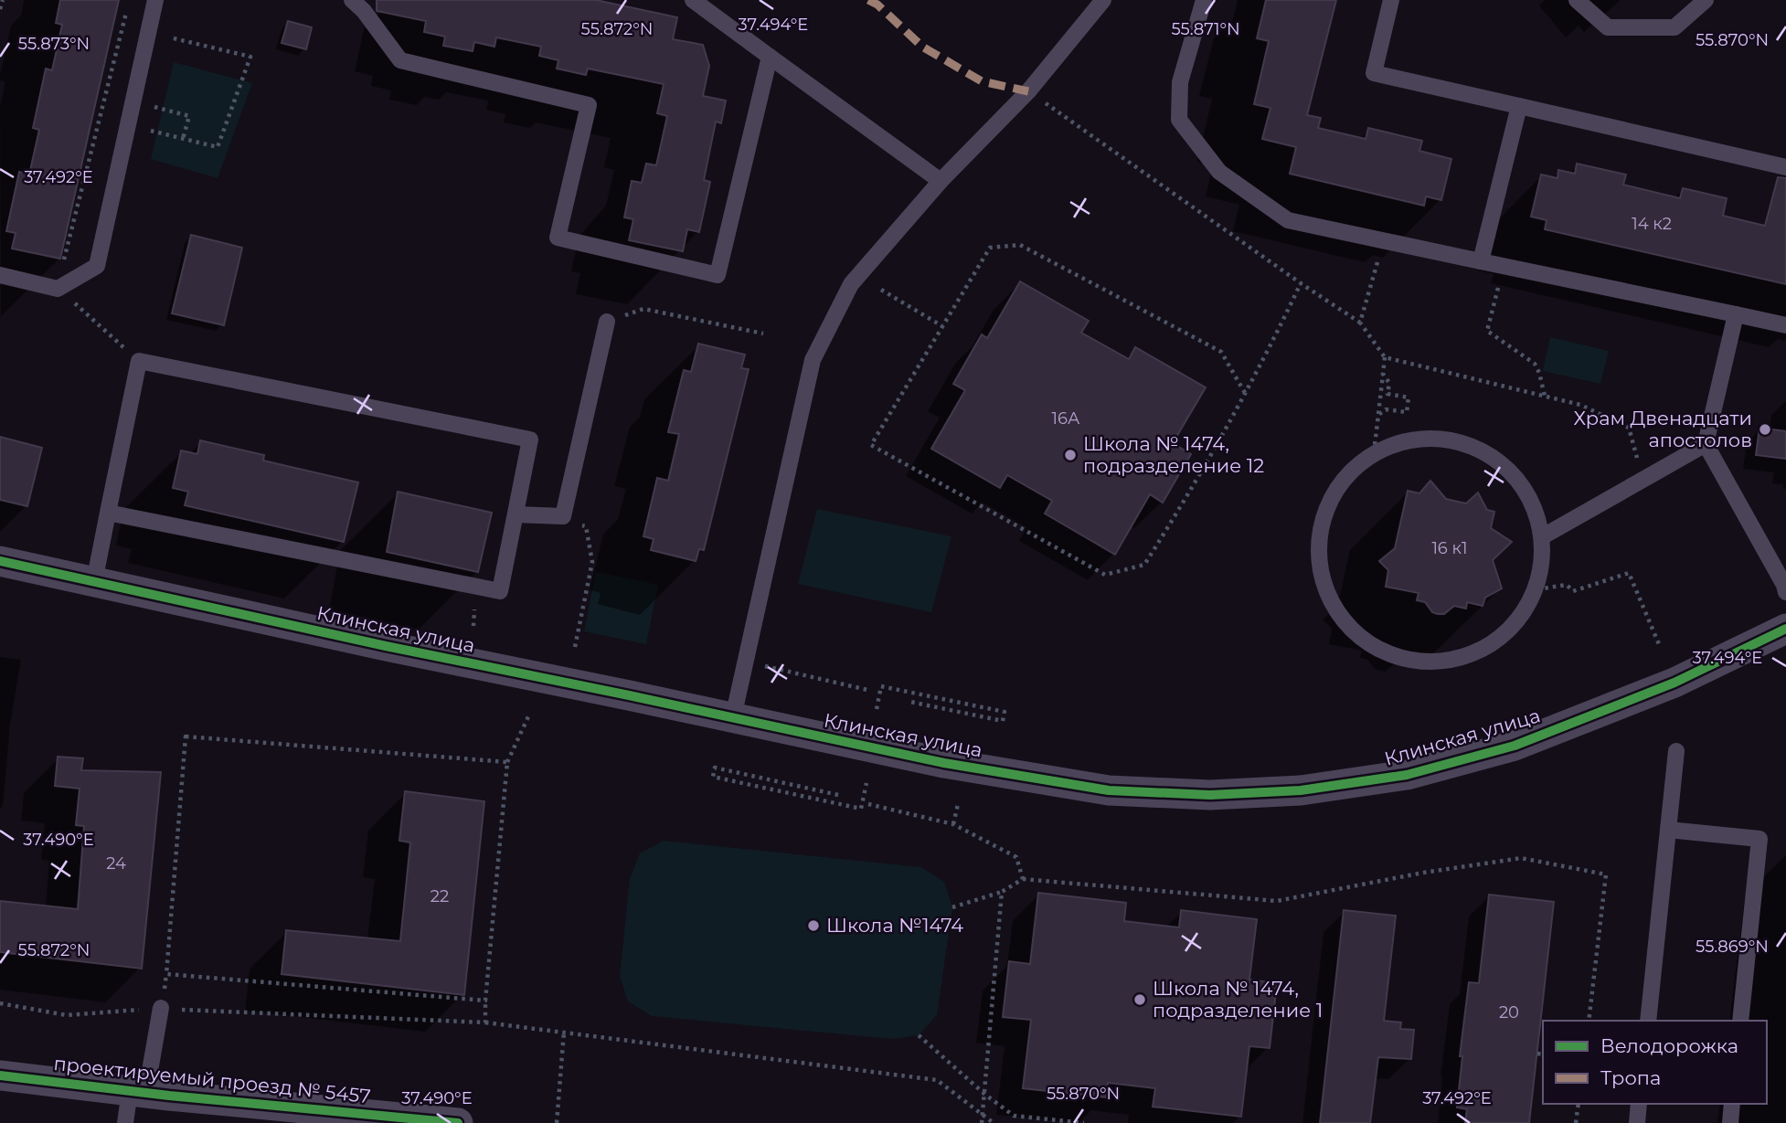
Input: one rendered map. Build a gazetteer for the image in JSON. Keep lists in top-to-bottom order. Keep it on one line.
{"streets":{"street":["Клинская улица","проектируемый проезд № 5457"]},"places":["Храм Двенадцати апостолов","Школа № 1474, подразделение 12","Школа №1474","Школа № 1474, подразделение 1"],"house_numbers":["14 к2","16А","16 к1","24","22","20"],"legend":["Велодорожка","Тропа"],"coordinates":["37.494°E","55.872°N","55.871°N","55.870°N","55.873°N","37.492°E","37.490°E","55.869°N"]}
